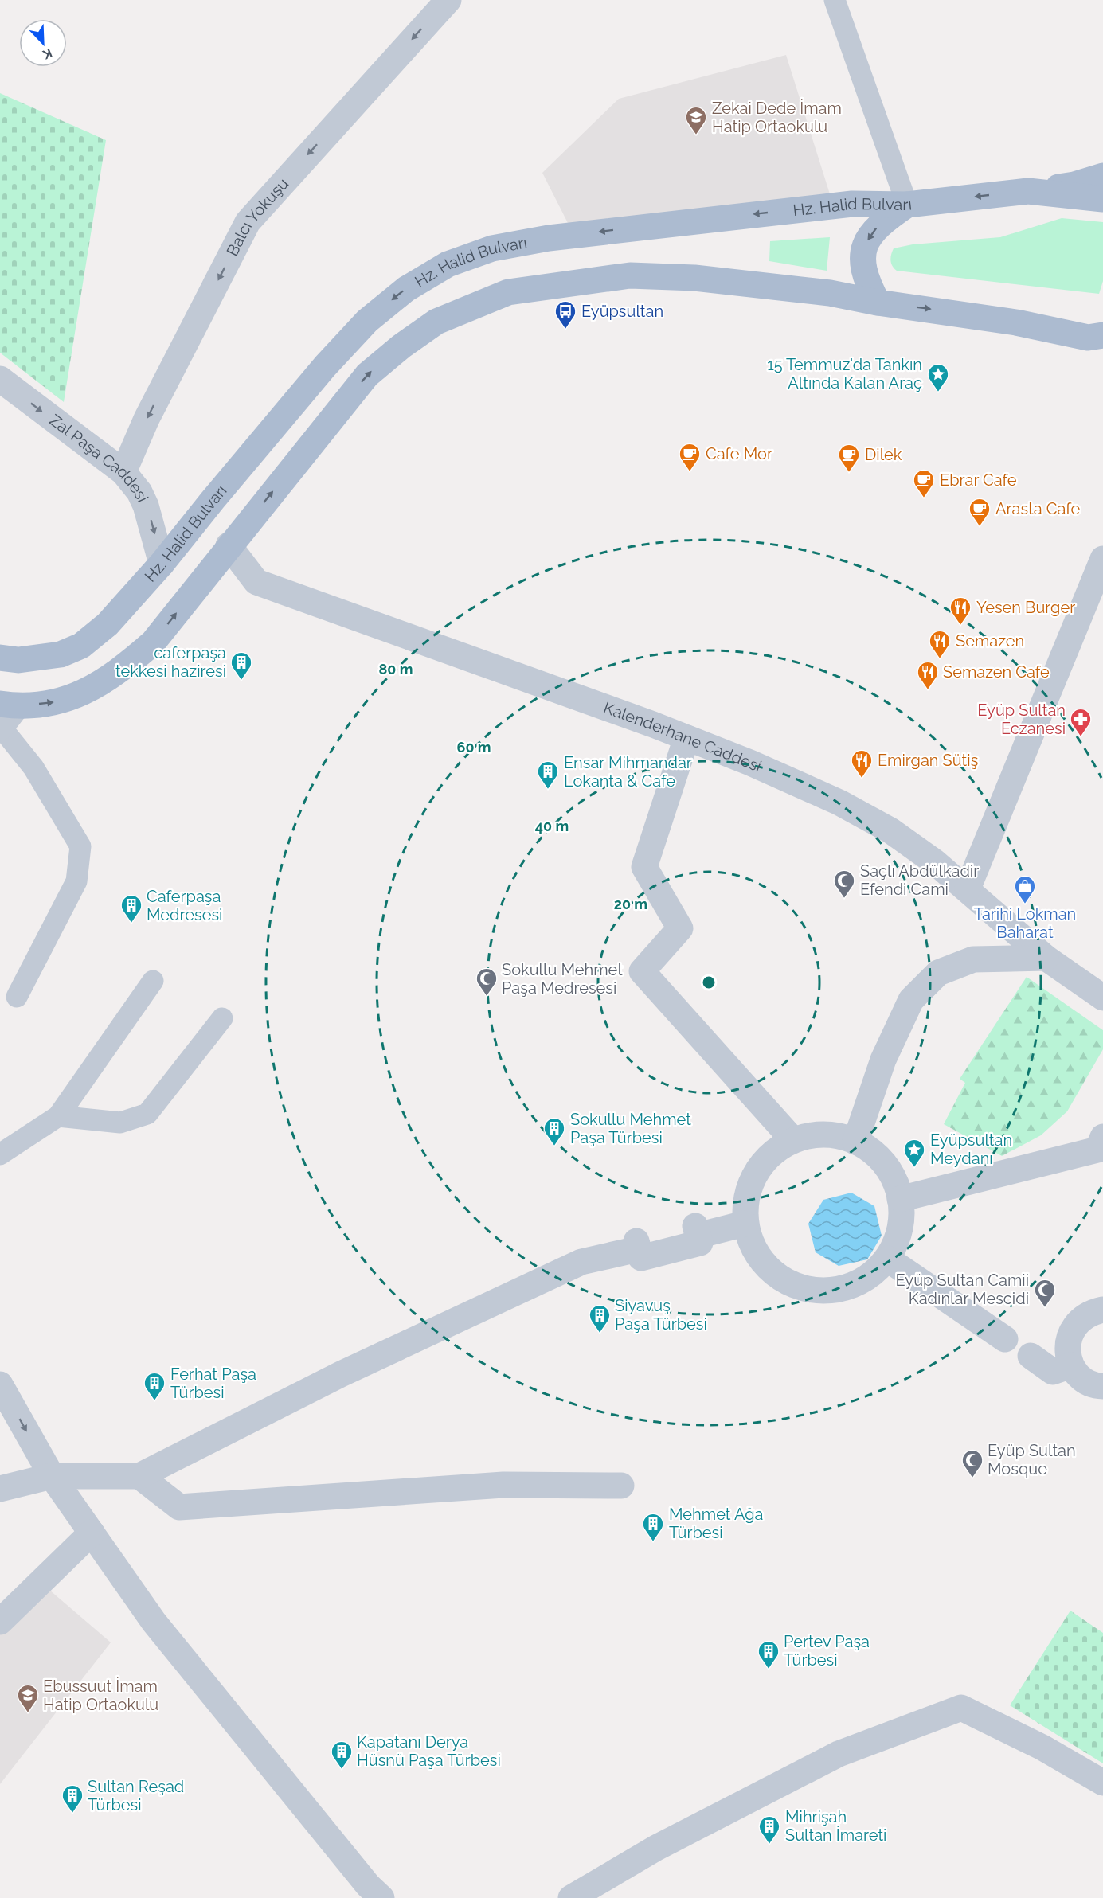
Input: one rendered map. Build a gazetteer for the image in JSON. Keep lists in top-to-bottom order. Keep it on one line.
{"streets":{"main road":["Hz. Halid Bulvarı"],"street":["Balcı Yokuşu","Zal Paşa Caddesi","Kalenderhane Caddesi"]},"crossings":[["Hz. Halid Bulvarı","Zal Paşa Caddesi"],["Balcı Yokuşu","Zal Paşa Caddesi"]],"one_way":["Balcı Yokuşu","Zal Paşa Caddesi"],"places":{"school or university":["Zekai Dede İmam Hatip Ortaokulu","Ebussuut İmam Hatip Ortaokulu"],"bus stop":["Eyüpsultan"],"place":["15 Temmuz'da Tankın Altında Kalan Araç","Eyüpsultan Meydanı"],"cafe":["Cafe Mor","Dilek","Ebrar Cafe","Arasta Cafe"],"restaurant":["Yesen Burger","Semazen","Semazen Cafe","Emirgan Sütiş"],"building":["caferpaşa tekkesi haziresi","Ensar Mihmandar Lokanta & Cafe","Caferpaşa Medresesi","Sokullu Mehmet Paşa Türbesi","Siyavuş Paşa Türbesi","Ferhat Paşa Türbesi","Mehmet Ağa Türbesi","Pertev Paşa Türbesi","Kapatanı Derya Hüsnü Paşa Türbesi","Sultan Reşad Türbesi","Mihrişah Sultan İmareti"],"pharmacy":["Eyüp Sultan Eczanesi"],"mosque":["Saçlı Abdülkadir Efendi Cami","Sokullu Mehmet Paşa Medresesi","Eyüp Sultan Camii Kadınlar Mescidi","Eyüp Sultan Mosque"],"shop":["Tarihi Lokman Baharat"]},"north":"bottom right","rings":["80 m","60 m","40 m","20 m"]}
